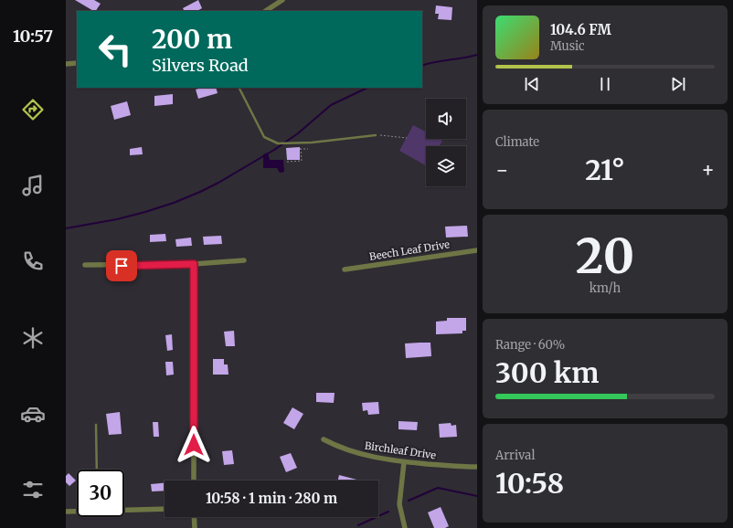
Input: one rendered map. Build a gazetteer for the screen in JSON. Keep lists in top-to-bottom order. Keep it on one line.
{"streets":{"street":["Beech Leaf Drive","Birchleaf Drive"]},"page":{"tabs":"10:57","turn":["200 m","Silvers Road"],"song":["104.6 FM","Music"],"tile":["Climate",["20","km/h"],["Range · 60%","300 km"],["Arrival","10:58"]],"heat":["−","21°","+"],"limit":"30","trip":"10:58 · 1 min · 280 m"}}
